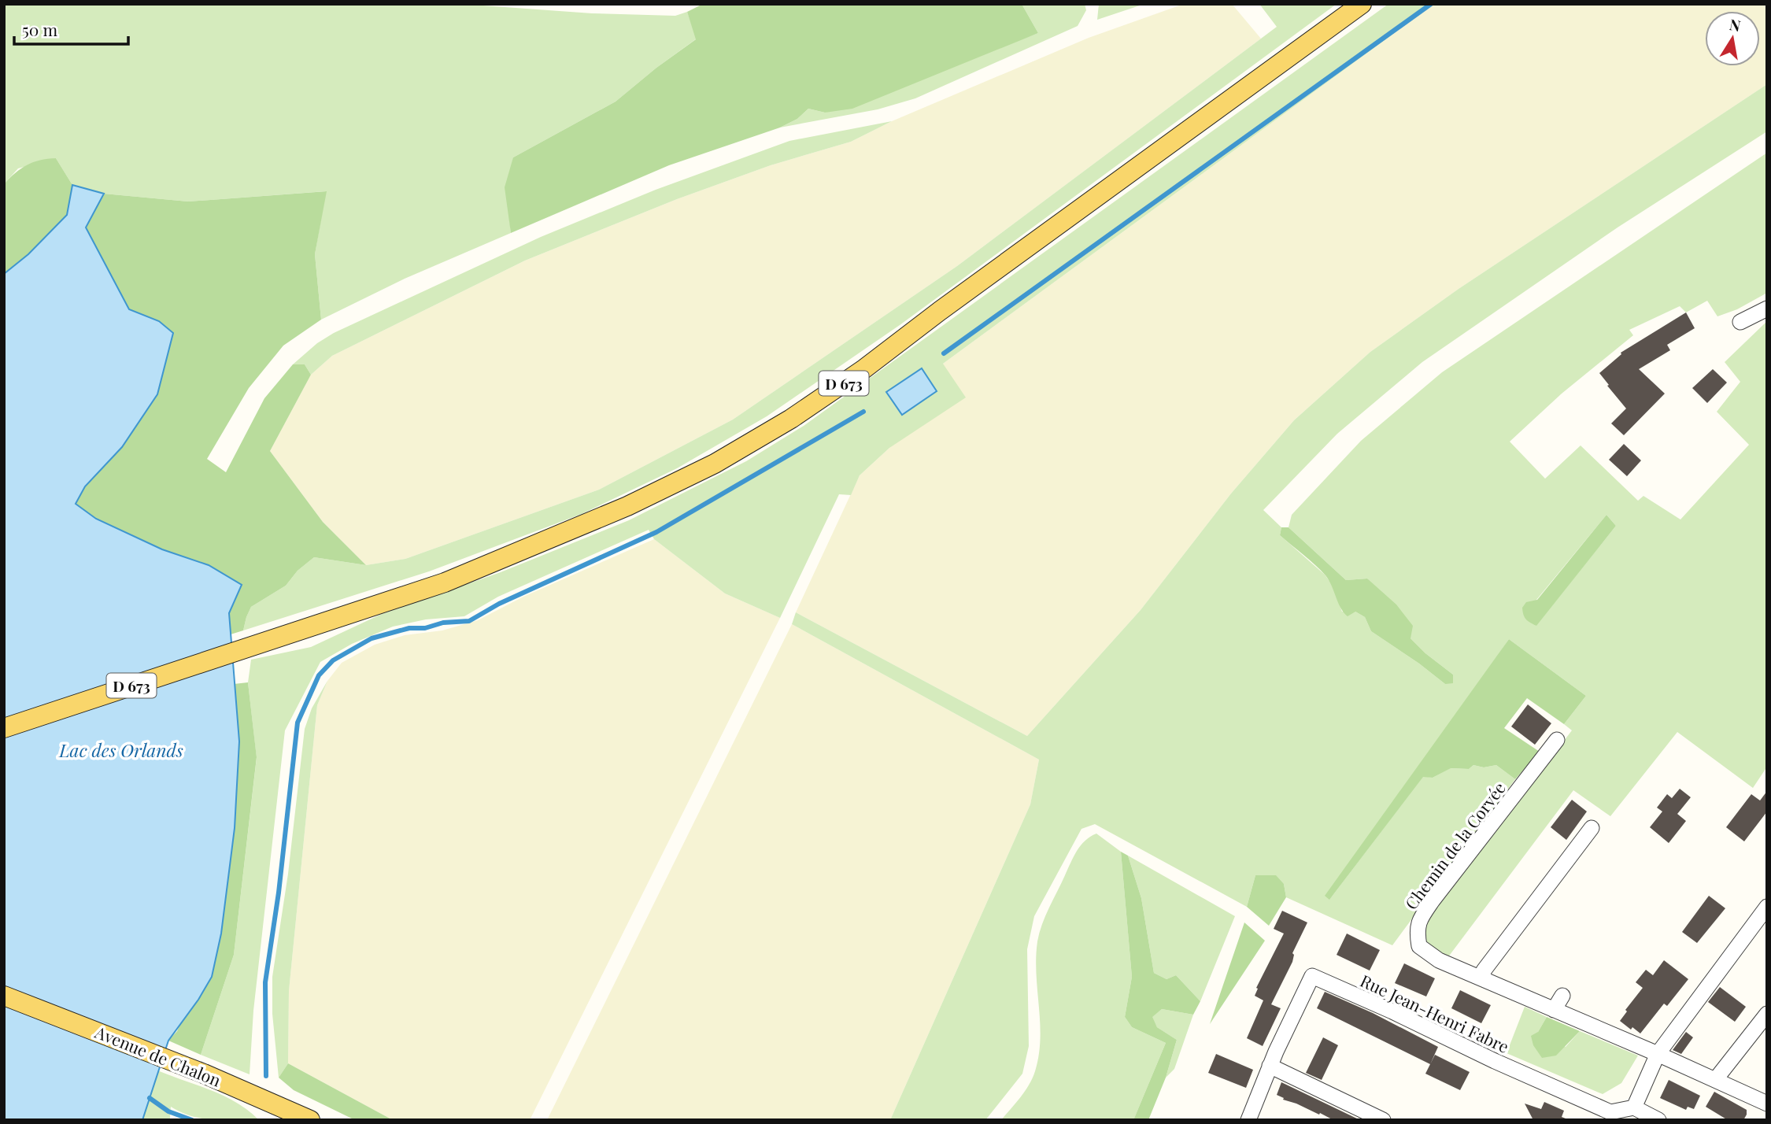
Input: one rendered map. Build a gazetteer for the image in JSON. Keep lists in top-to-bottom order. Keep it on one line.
{"streets":{"main road":["D 673","Avenue de Chalon"],"street":["Chemin de la Corvée","Rue Jean-Henri Fabre"]},"water":["Lac des Orlands"],"scale_bar":"50 m","north":"top"}
